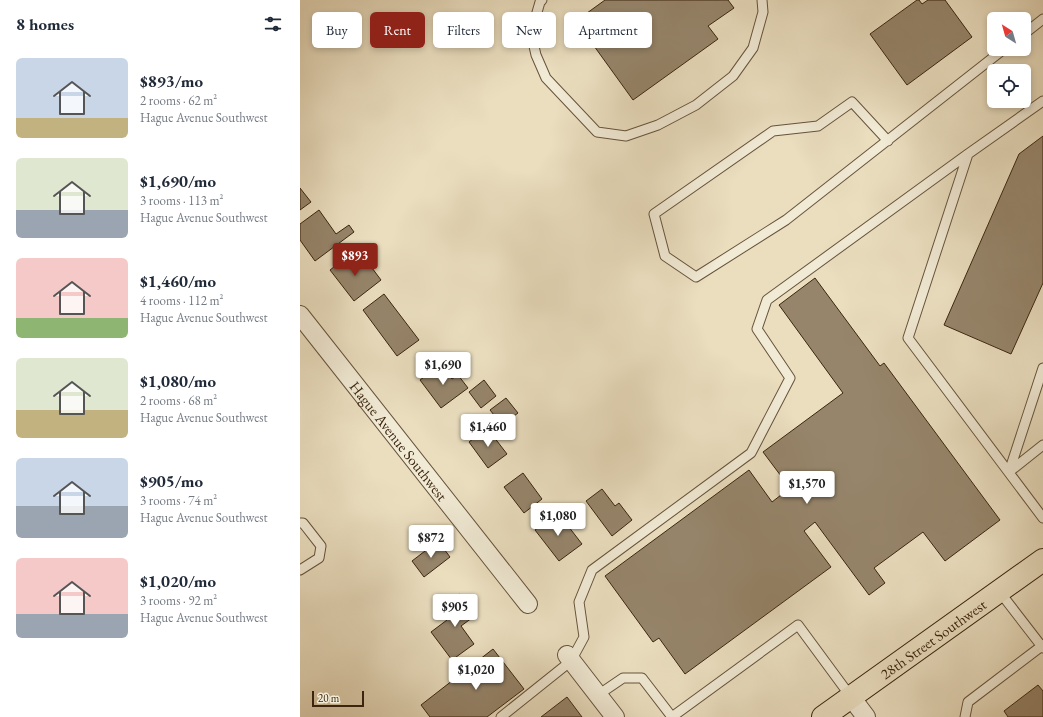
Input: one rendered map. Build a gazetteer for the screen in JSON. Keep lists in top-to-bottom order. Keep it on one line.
{"streets":{"main road":["28th Street Southwest"],"street":["Hague Avenue Southwest"]},"scale_bar":"20 m","north":"top left","page":{"heading":"8 homes","chip":["Buy","Rent","Filters","New","Apartment"],"list":[{"name":"$893/mo","note":"2 rooms · 62 m² · Hague Avenue Southwest"},{"name":"$1,690/mo","note":"3 rooms · 113 m² · Hague Avenue Southwest"},{"name":"$1,460/mo","note":"4 rooms · 112 m² · Hague Avenue Southwest"},{"name":"$1,080/mo","note":"2 rooms · 68 m² · Hague Avenue Southwest"},{"name":"$905/mo","note":"3 rooms · 74 m² · Hague Avenue Southwest"},{"name":"$1,020/mo","note":"3 rooms · 92 m² · Hague Avenue Southwest"}],"price":["$893","$1,690","$1,460","$1,570","$1,080","$872","$905","$1,020"],"scale":"20 m"}}
